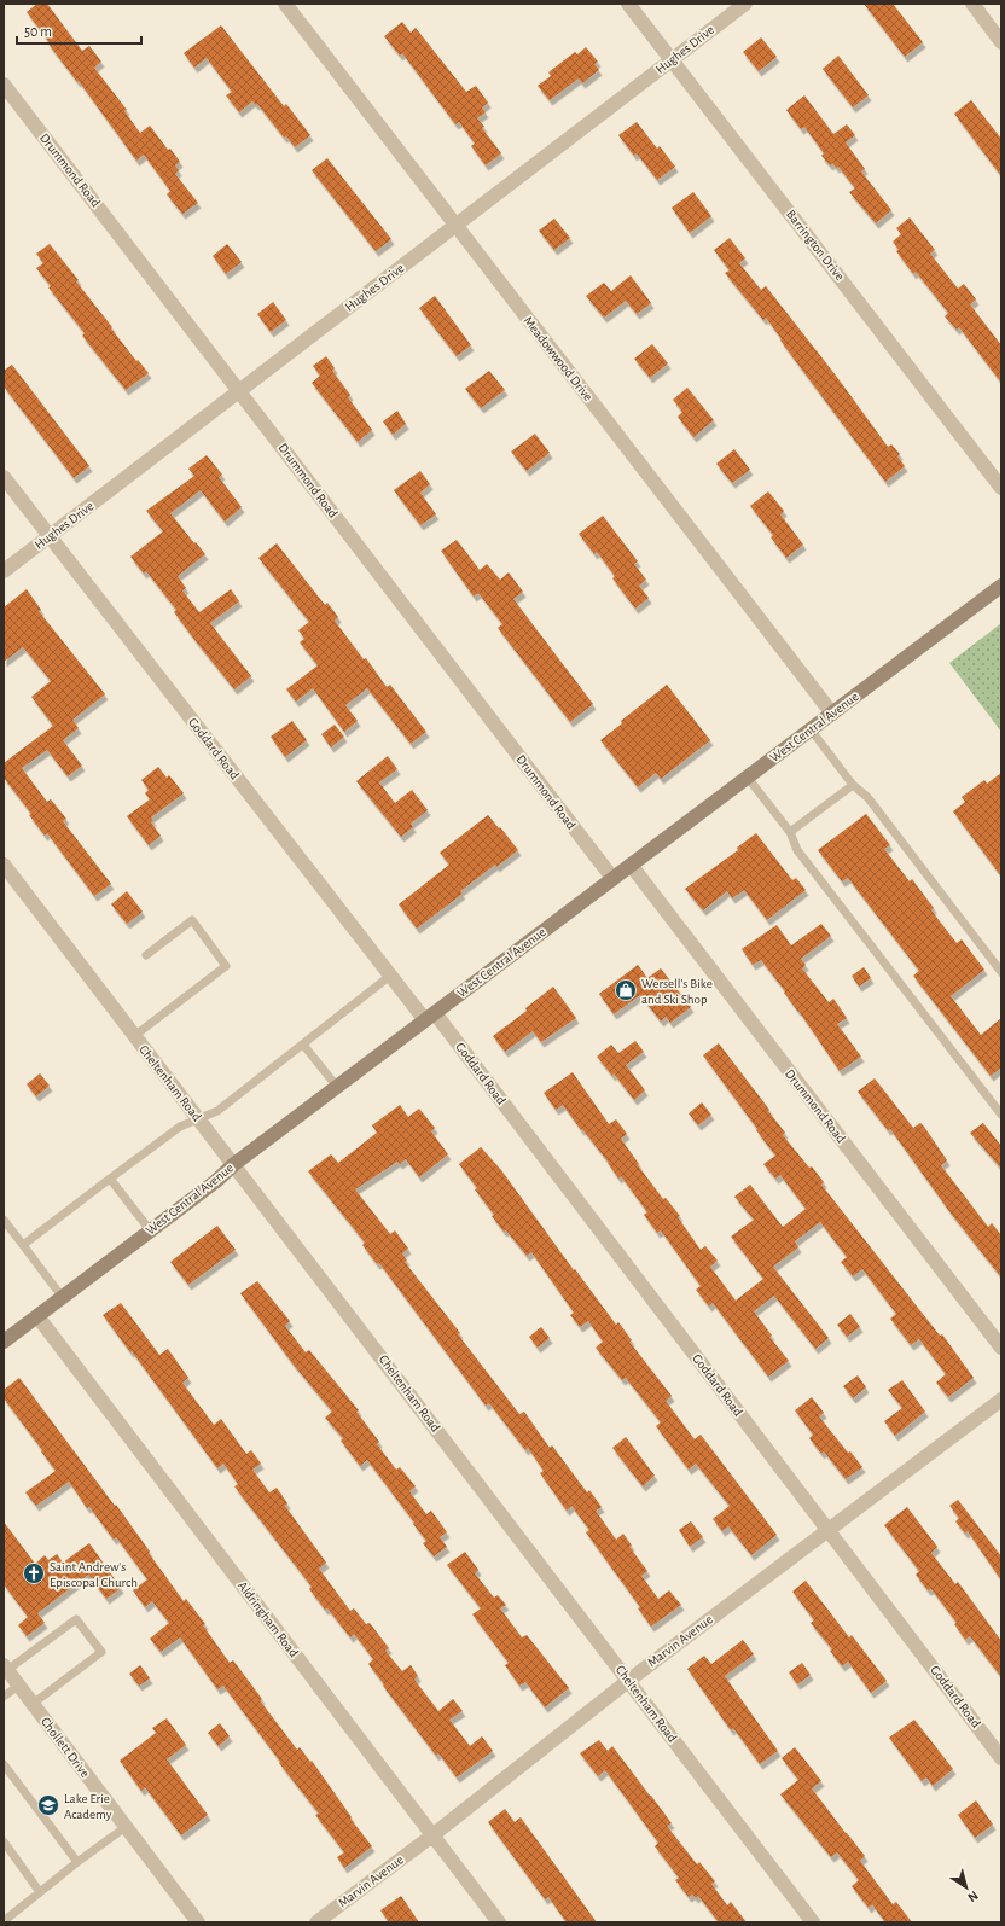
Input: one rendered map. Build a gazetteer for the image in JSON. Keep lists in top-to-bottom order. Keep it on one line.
{"streets":{"main road":["West Central Avenue"],"street":["Hughes Drive","Drummond Road","Barrington Drive","Meadowwood Drive","Goddard Road","Cheltenham Road","Aldringham Road","Marvin Avenue","Chollett Drive"]},"crossings":[["Hughes Drive","Drummond Road"],["Hughes Drive","Barrington Drive"],["Hughes Drive","Meadowwood Drive"],["Hughes Drive","Goddard Road"],["Drummond Road","West Central Avenue"],["Meadowwood Drive","West Central Avenue"],["West Central Avenue","Goddard Road"],["West Central Avenue","Cheltenham Road"],["West Central Avenue","Aldringham Road"],["Goddard Road","Marvin Avenue"],["Cheltenham Road","Marvin Avenue"],["Aldringham Road","Marvin Avenue"]],"places":{"shop":["Wersell’s Bike and Ski Shop"],"church":["Saint Andrew's Episcopal Church"],"school or university":["Lake Erie Academy"]},"scale_bar":"50 m","north":"bottom right"}
